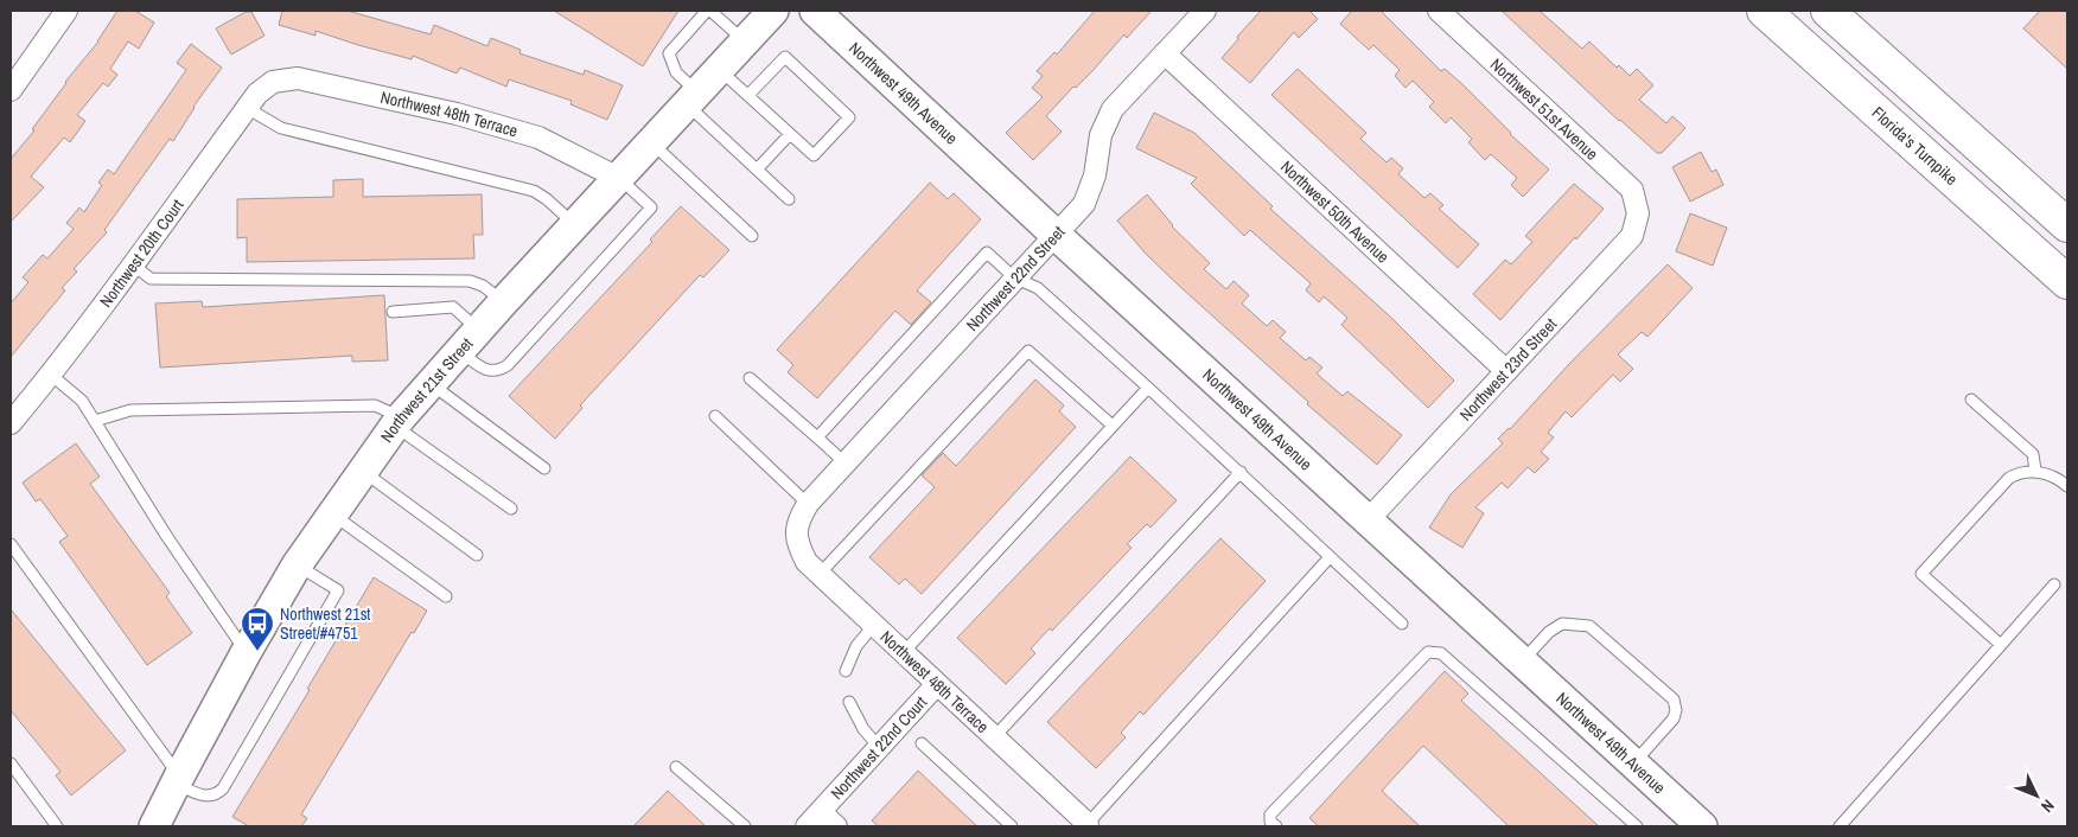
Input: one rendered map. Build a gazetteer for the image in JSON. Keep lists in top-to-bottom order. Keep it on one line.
{"streets":{"highway":["Florida's Turnpike"],"street":["Northwest 49th Avenue","Northwest 51st Avenue","Northwest 48th Terrace","Northwest 50th Avenue","Northwest 20th Court","Northwest 22nd Street","Northwest 23rd Street","Northwest 21st Street","Northwest 22nd Court"]},"crossings":[["Northwest 49th Avenue","Northwest 22nd Street"],["Northwest 49th Avenue","Northwest 23rd Street"],["Northwest 51st Avenue","Northwest 23rd Street"],["Northwest 48th Terrace","Northwest 20th Court"],["Northwest 48th Terrace","Northwest 22nd Street"],["Northwest 48th Terrace","Northwest 21st Street"],["Northwest 48th Terrace","Northwest 22nd Court"],["Northwest 50th Avenue","Northwest 22nd Street"],["Northwest 50th Avenue","Northwest 23rd Street"]],"places":{"bus stop":["Northwest 21st Street/#4751"]},"north":"bottom right"}
